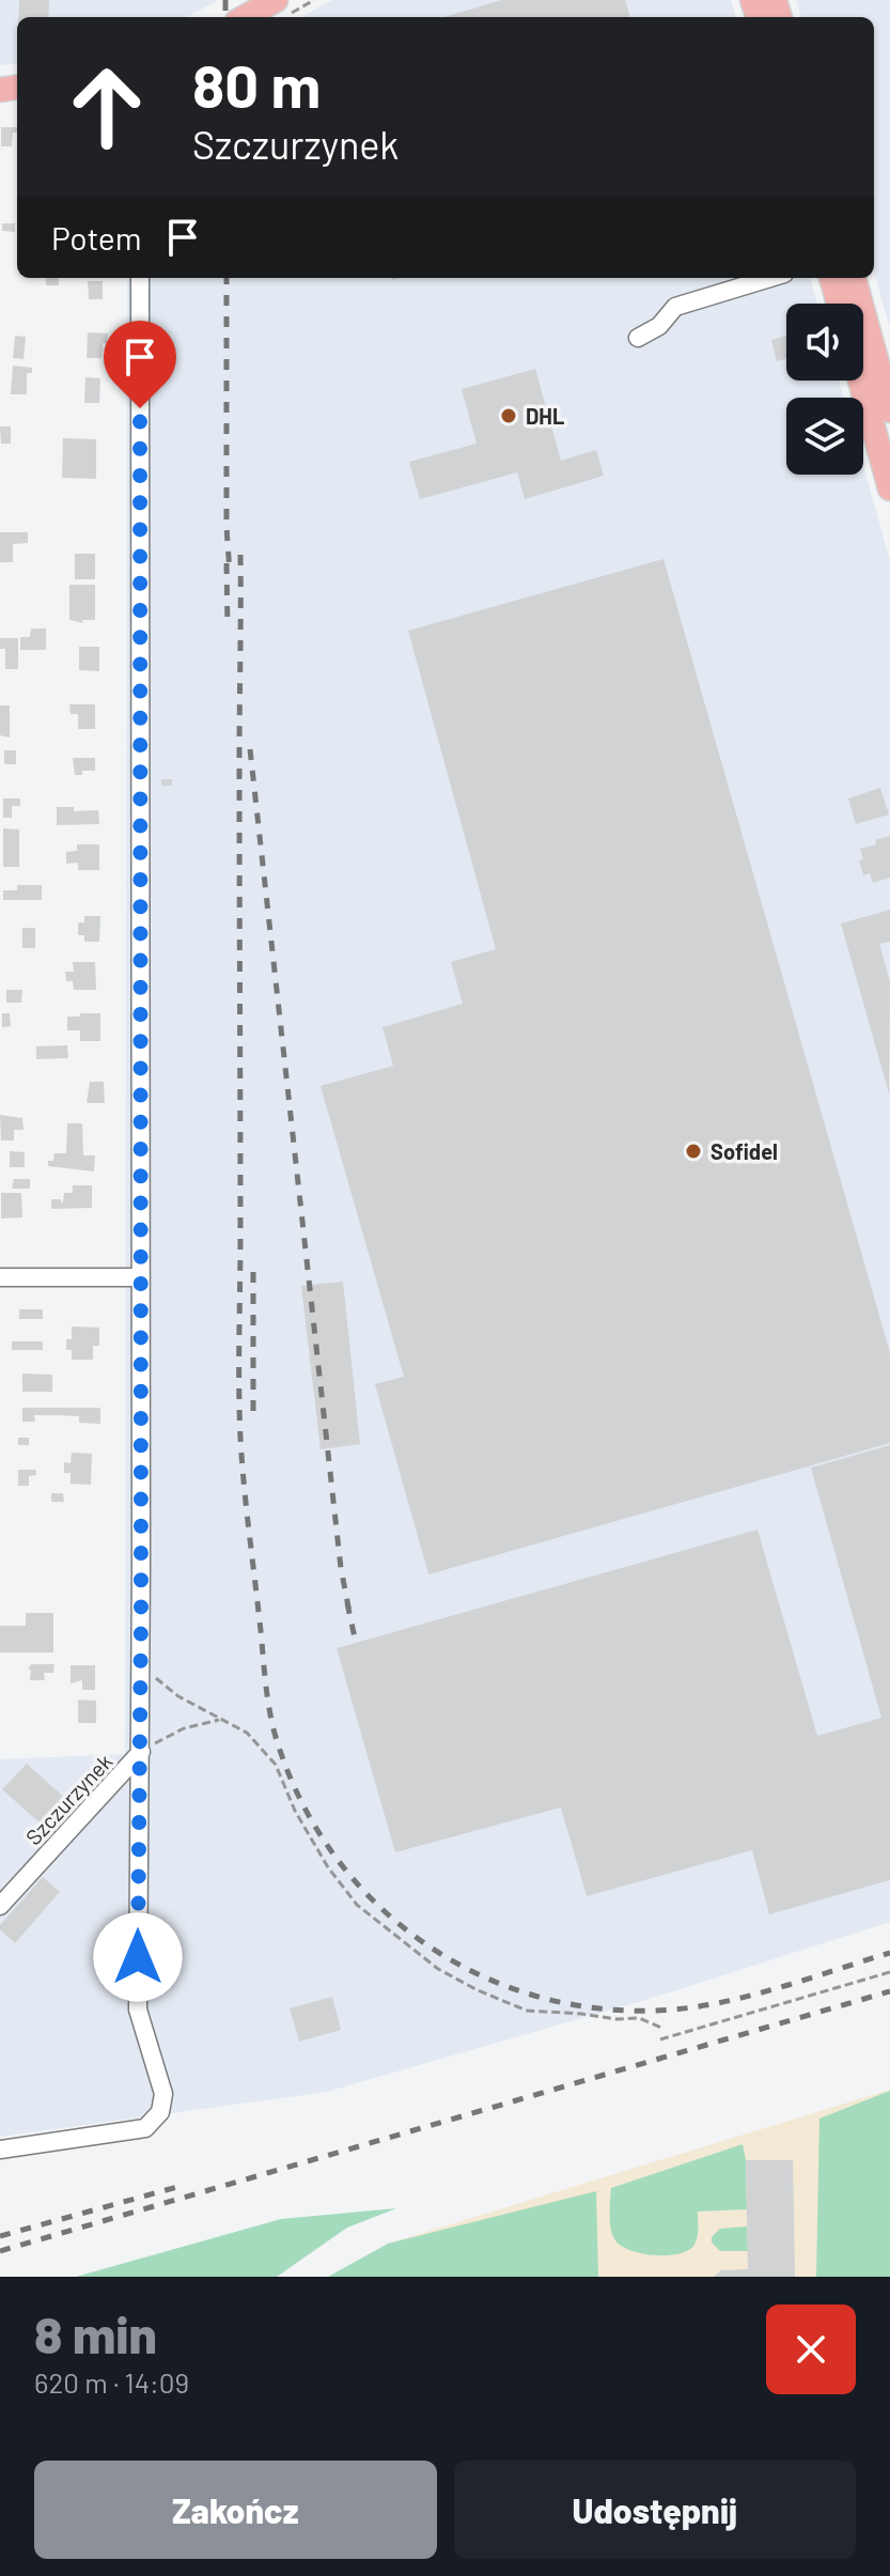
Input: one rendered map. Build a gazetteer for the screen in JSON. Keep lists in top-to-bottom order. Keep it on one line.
{"streets":{"street":["Szczurzynek"]},"places":["DHL","Sofidel"],"page":{"turn":["80 m","Szczurzynek"],"then":"Potem","heading":["8 min","620 m · 14:09"],"buttons":["Zakończ","Udostępnij"]}}
